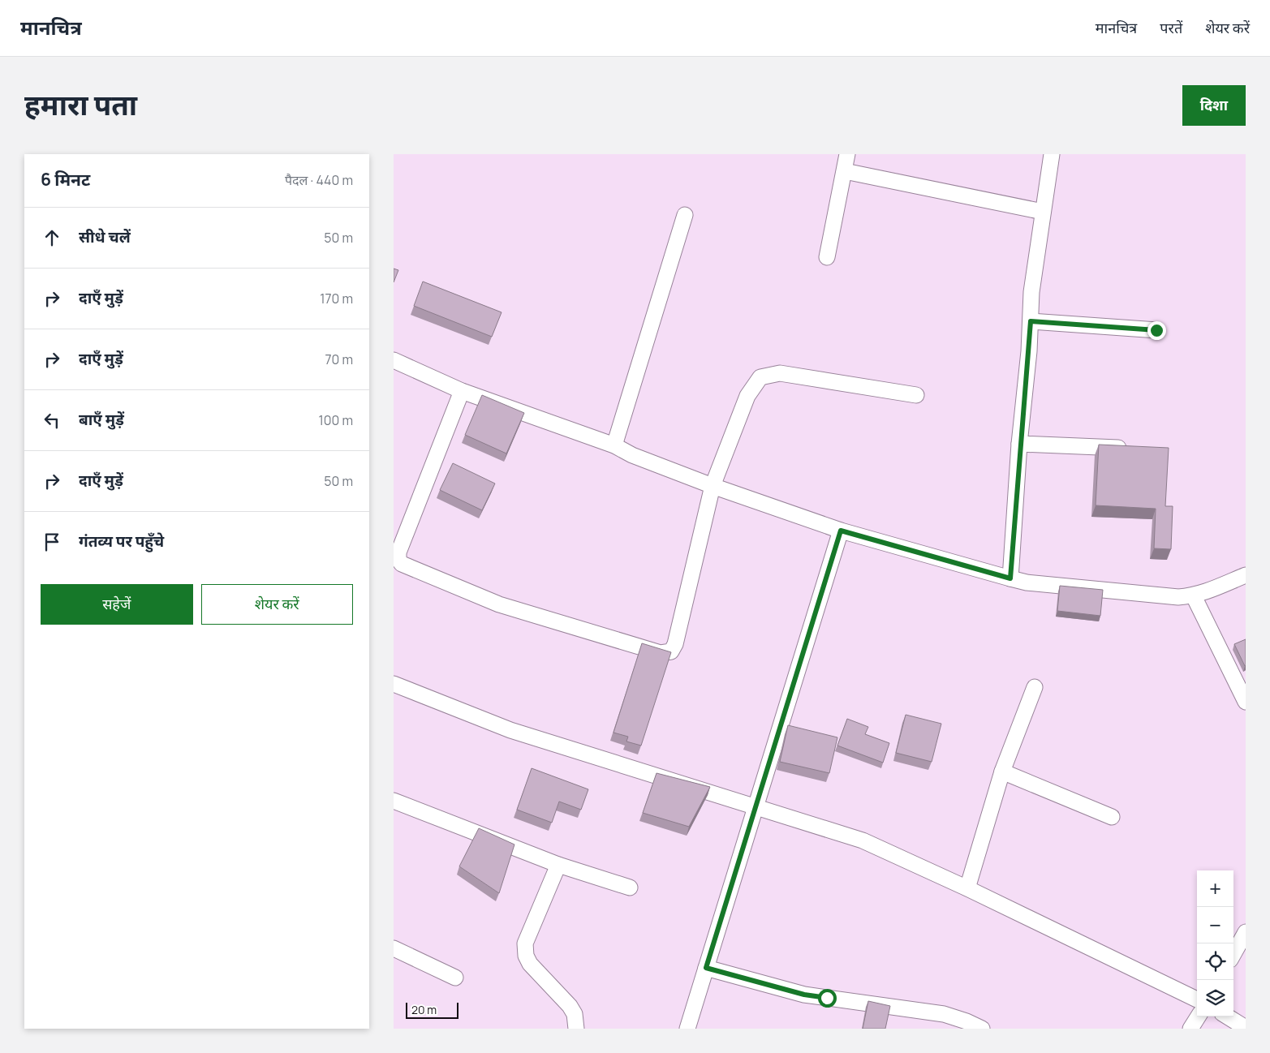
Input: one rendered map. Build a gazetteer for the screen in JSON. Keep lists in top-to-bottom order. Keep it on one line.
{"scale_bar":"20 m","page":{"header":"मानचित्र","nav":["मानचित्र","परतें","शेयर करें"],"title":"हमारा पता","buttons":["दिशा",["सहेजें","शेयर करें"]],"heading":["6 मिनट","पैदल · 440 m"],"list":[["सीधे चलें","50 m"],["दाएँ मुड़ें","170 m"],["दाएँ मुड़ें","70 m"],["बाएँ मुड़ें","100 m"],["दाएँ मुड़ें","50 m"],"गंतव्य पर पहुँचे"],"map_buttons":["+","−"],"scale":"20 m"}}
